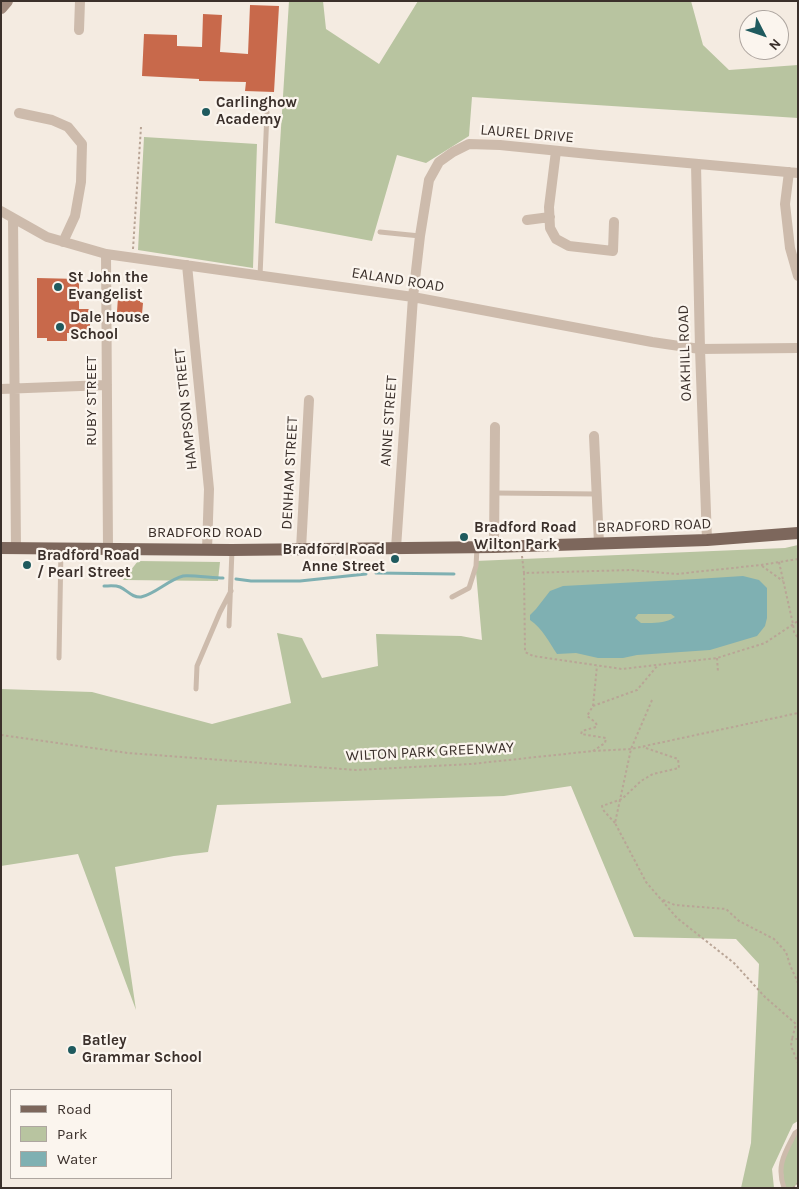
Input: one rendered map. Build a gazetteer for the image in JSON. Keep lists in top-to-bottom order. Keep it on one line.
{"streets":{"main road":["BRADFORD ROAD"],"street":["LAUREL DRIVE","EALAND ROAD","OAKHILL ROAD","RUBY STREET","HAMPSON STREET","ANNE STREET","DENHAM STREET"],"path":["WILTON PARK GREENWAY"]},"crossings":[["LAUREL DRIVE","EALAND ROAD"],["LAUREL DRIVE","OAKHILL ROAD"],["LAUREL DRIVE","ANNE STREET"],["EALAND ROAD","OAKHILL ROAD"],["EALAND ROAD","RUBY STREET"],["EALAND ROAD","HAMPSON STREET"],["EALAND ROAD","ANNE STREET"],["OAKHILL ROAD","BRADFORD ROAD"],["RUBY STREET","BRADFORD ROAD"],["HAMPSON STREET","BRADFORD ROAD"],["ANNE STREET","BRADFORD ROAD"],["DENHAM STREET","BRADFORD ROAD"]],"places":["Carlinghow Academy","St John the Evangelist","Dale House School","Bradford Road Wilton Park","Bradford Road Anne Street","Bradford Road / Pearl Street","Batley Grammar School"],"legend":["Road","Park","Water"],"north":"bottom right"}
